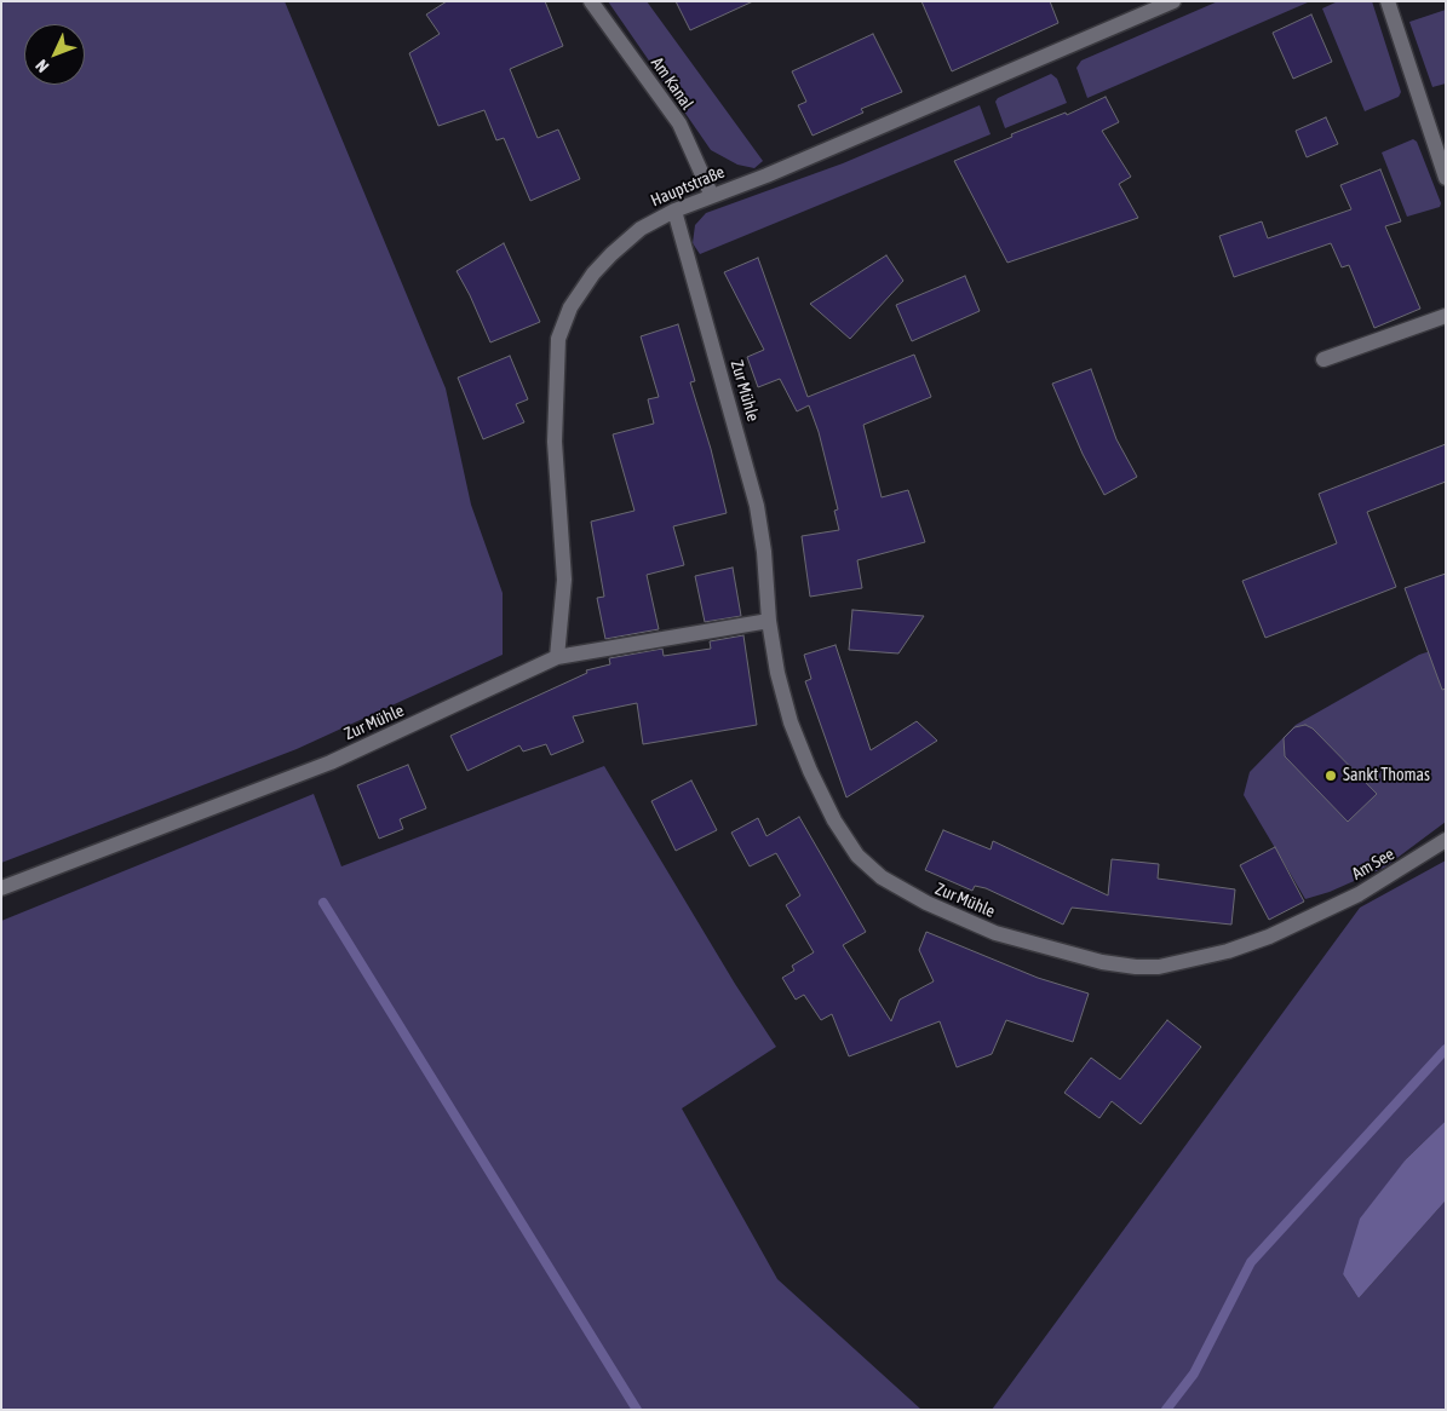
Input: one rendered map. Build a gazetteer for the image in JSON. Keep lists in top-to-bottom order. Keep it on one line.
{"streets":{"street":["Am Kanal","Hauptstraße","Zur Mühle","Am See"]},"crossings":[["Am Kanal","Hauptstraße"],["Hauptstraße","Zur Mühle"],["Zur Mühle","Am See"]],"places":["Sankt Thomas"],"north":"bottom left"}
